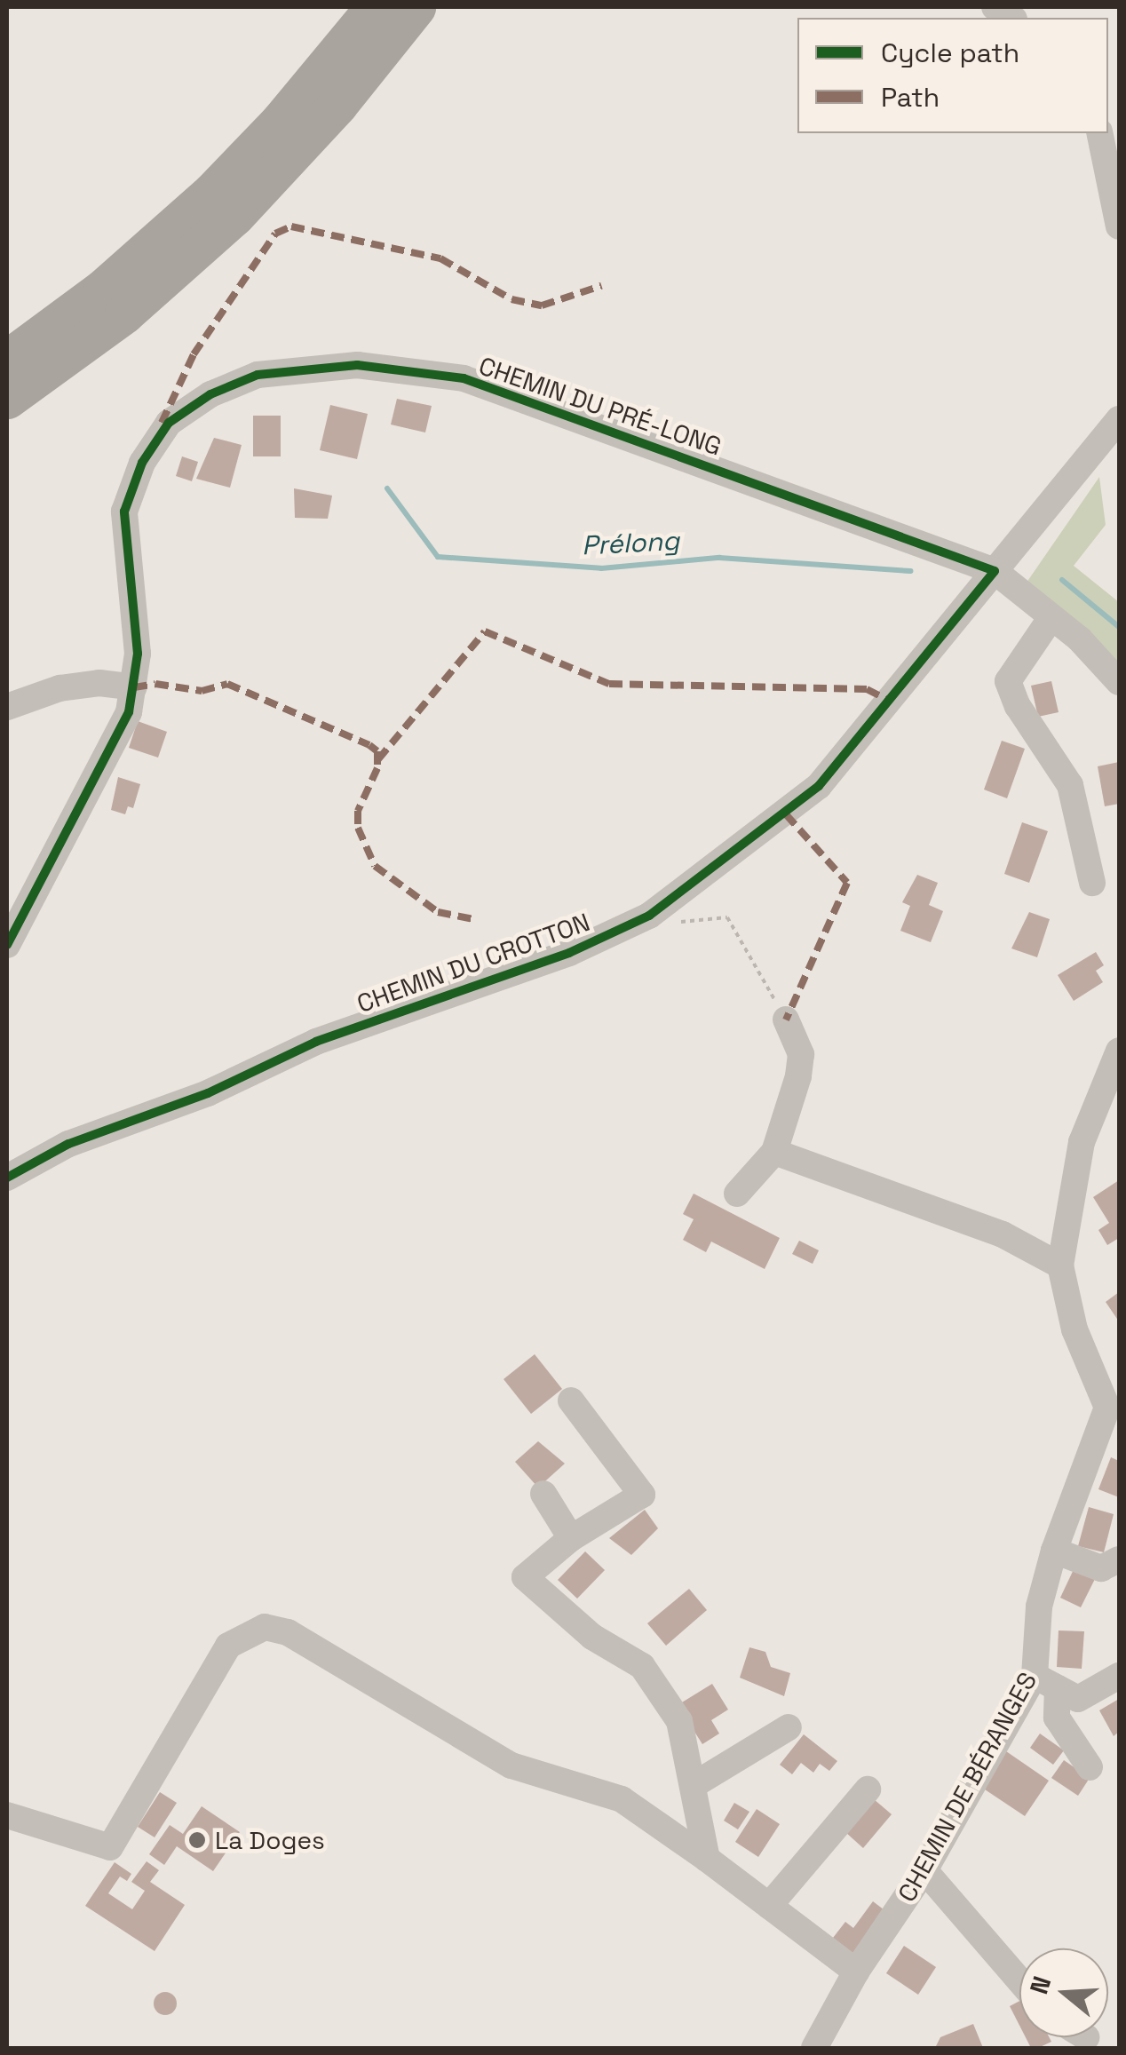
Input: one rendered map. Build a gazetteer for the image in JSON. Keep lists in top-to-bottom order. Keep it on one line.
{"streets":{"street":["CHEMIN DU PRÉ-LONG","CHEMIN DU CROTTON","CHEMIN DE BÉRANGES"]},"crossings":[["CHEMIN DU PRÉ-LONG","CHEMIN DU CROTTON"]],"water":["Prélong"],"places":["La Doges"],"legend":["Cycle path","Path"],"north":"left"}
